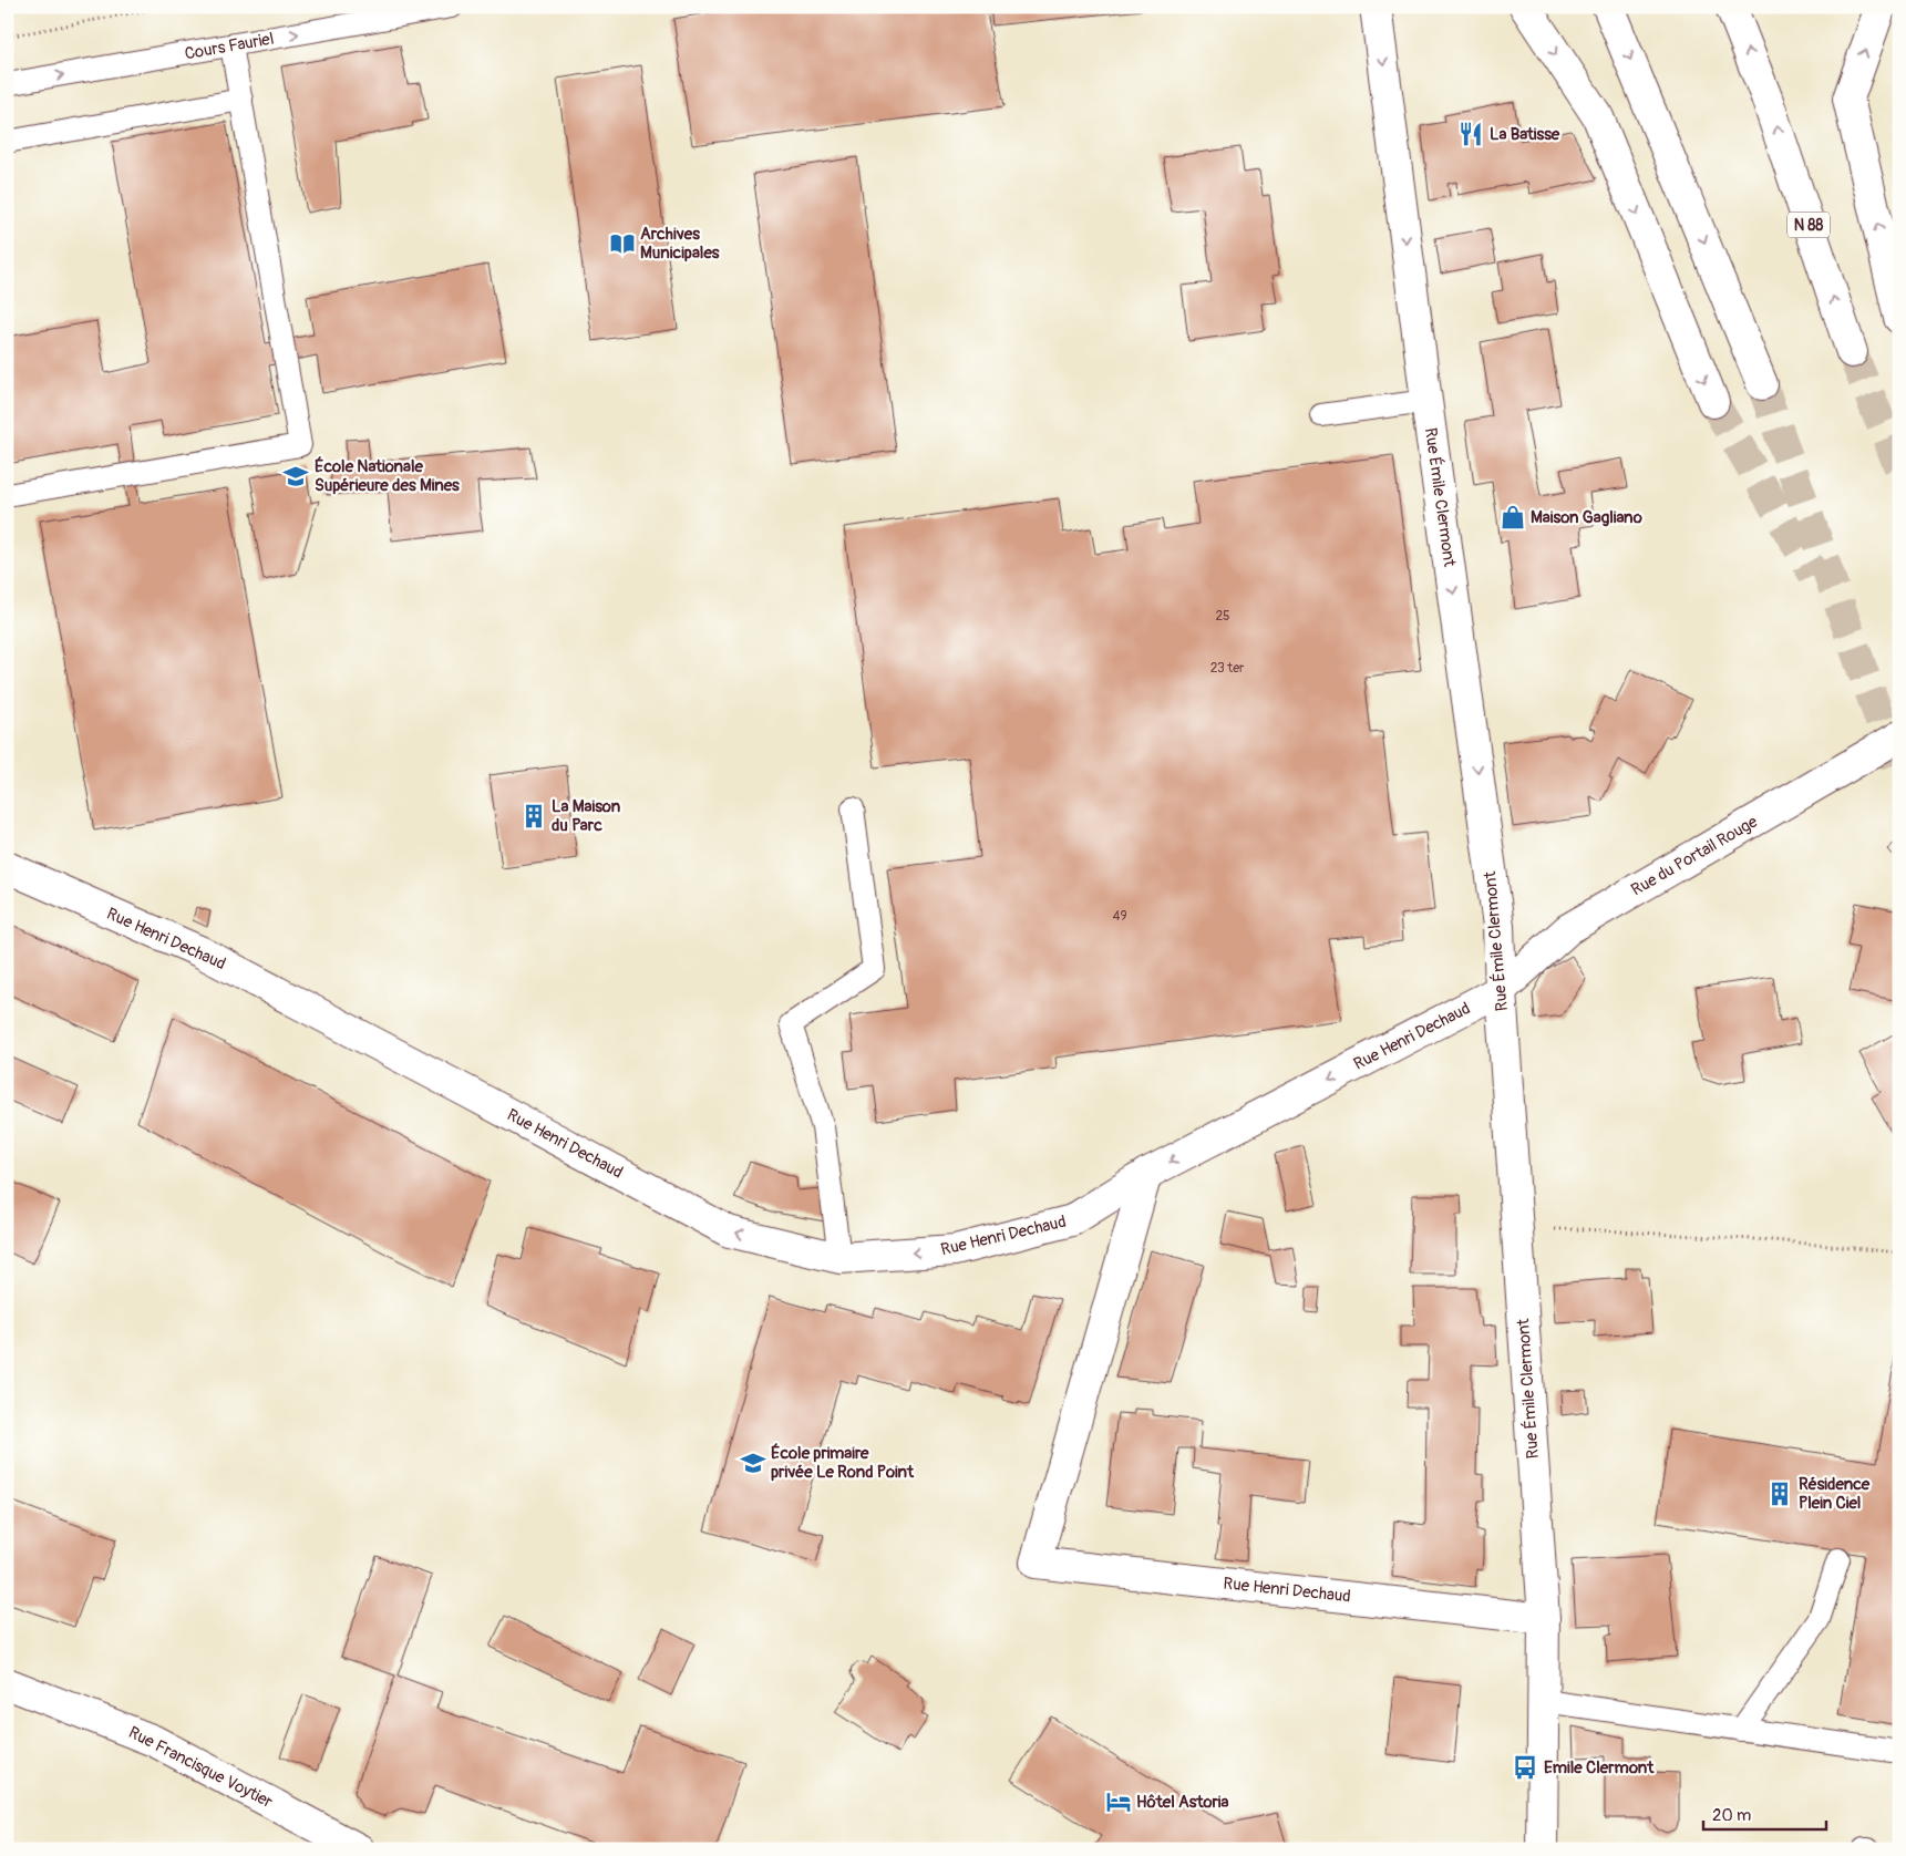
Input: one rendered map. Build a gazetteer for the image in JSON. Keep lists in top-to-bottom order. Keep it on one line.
{"streets":{"main road":["N 88","Rue Émile Clermont","Rue du Portail Rouge","Rue Henri Dechaud","Rue Francisque Voytier"],"lane":["Cours Fauriel"]},"crossings":[["Rue Émile Clermont","Rue du Portail Rouge"],["Rue Émile Clermont","Rue Henri Dechaud"],["Rue du Portail Rouge","Rue Henri Dechaud"]],"one_way":["Rue Henri Dechaud"],"places":{"restaurant":["La Batisse"],"library":["Archives Municipales"],"school or university":["École Nationale Supérieure des Mines","École primaire privée Le Rond Point"],"shop":["Maison Gagliano"],"building":["La Maison du Parc","Résidence Plein Ciel"],"bus stop":["Emile Clermont"],"hotel":["Hôtel Astoria"]},"house_numbers":["25","23 ter","49"],"scale_bar":"20 m"}
